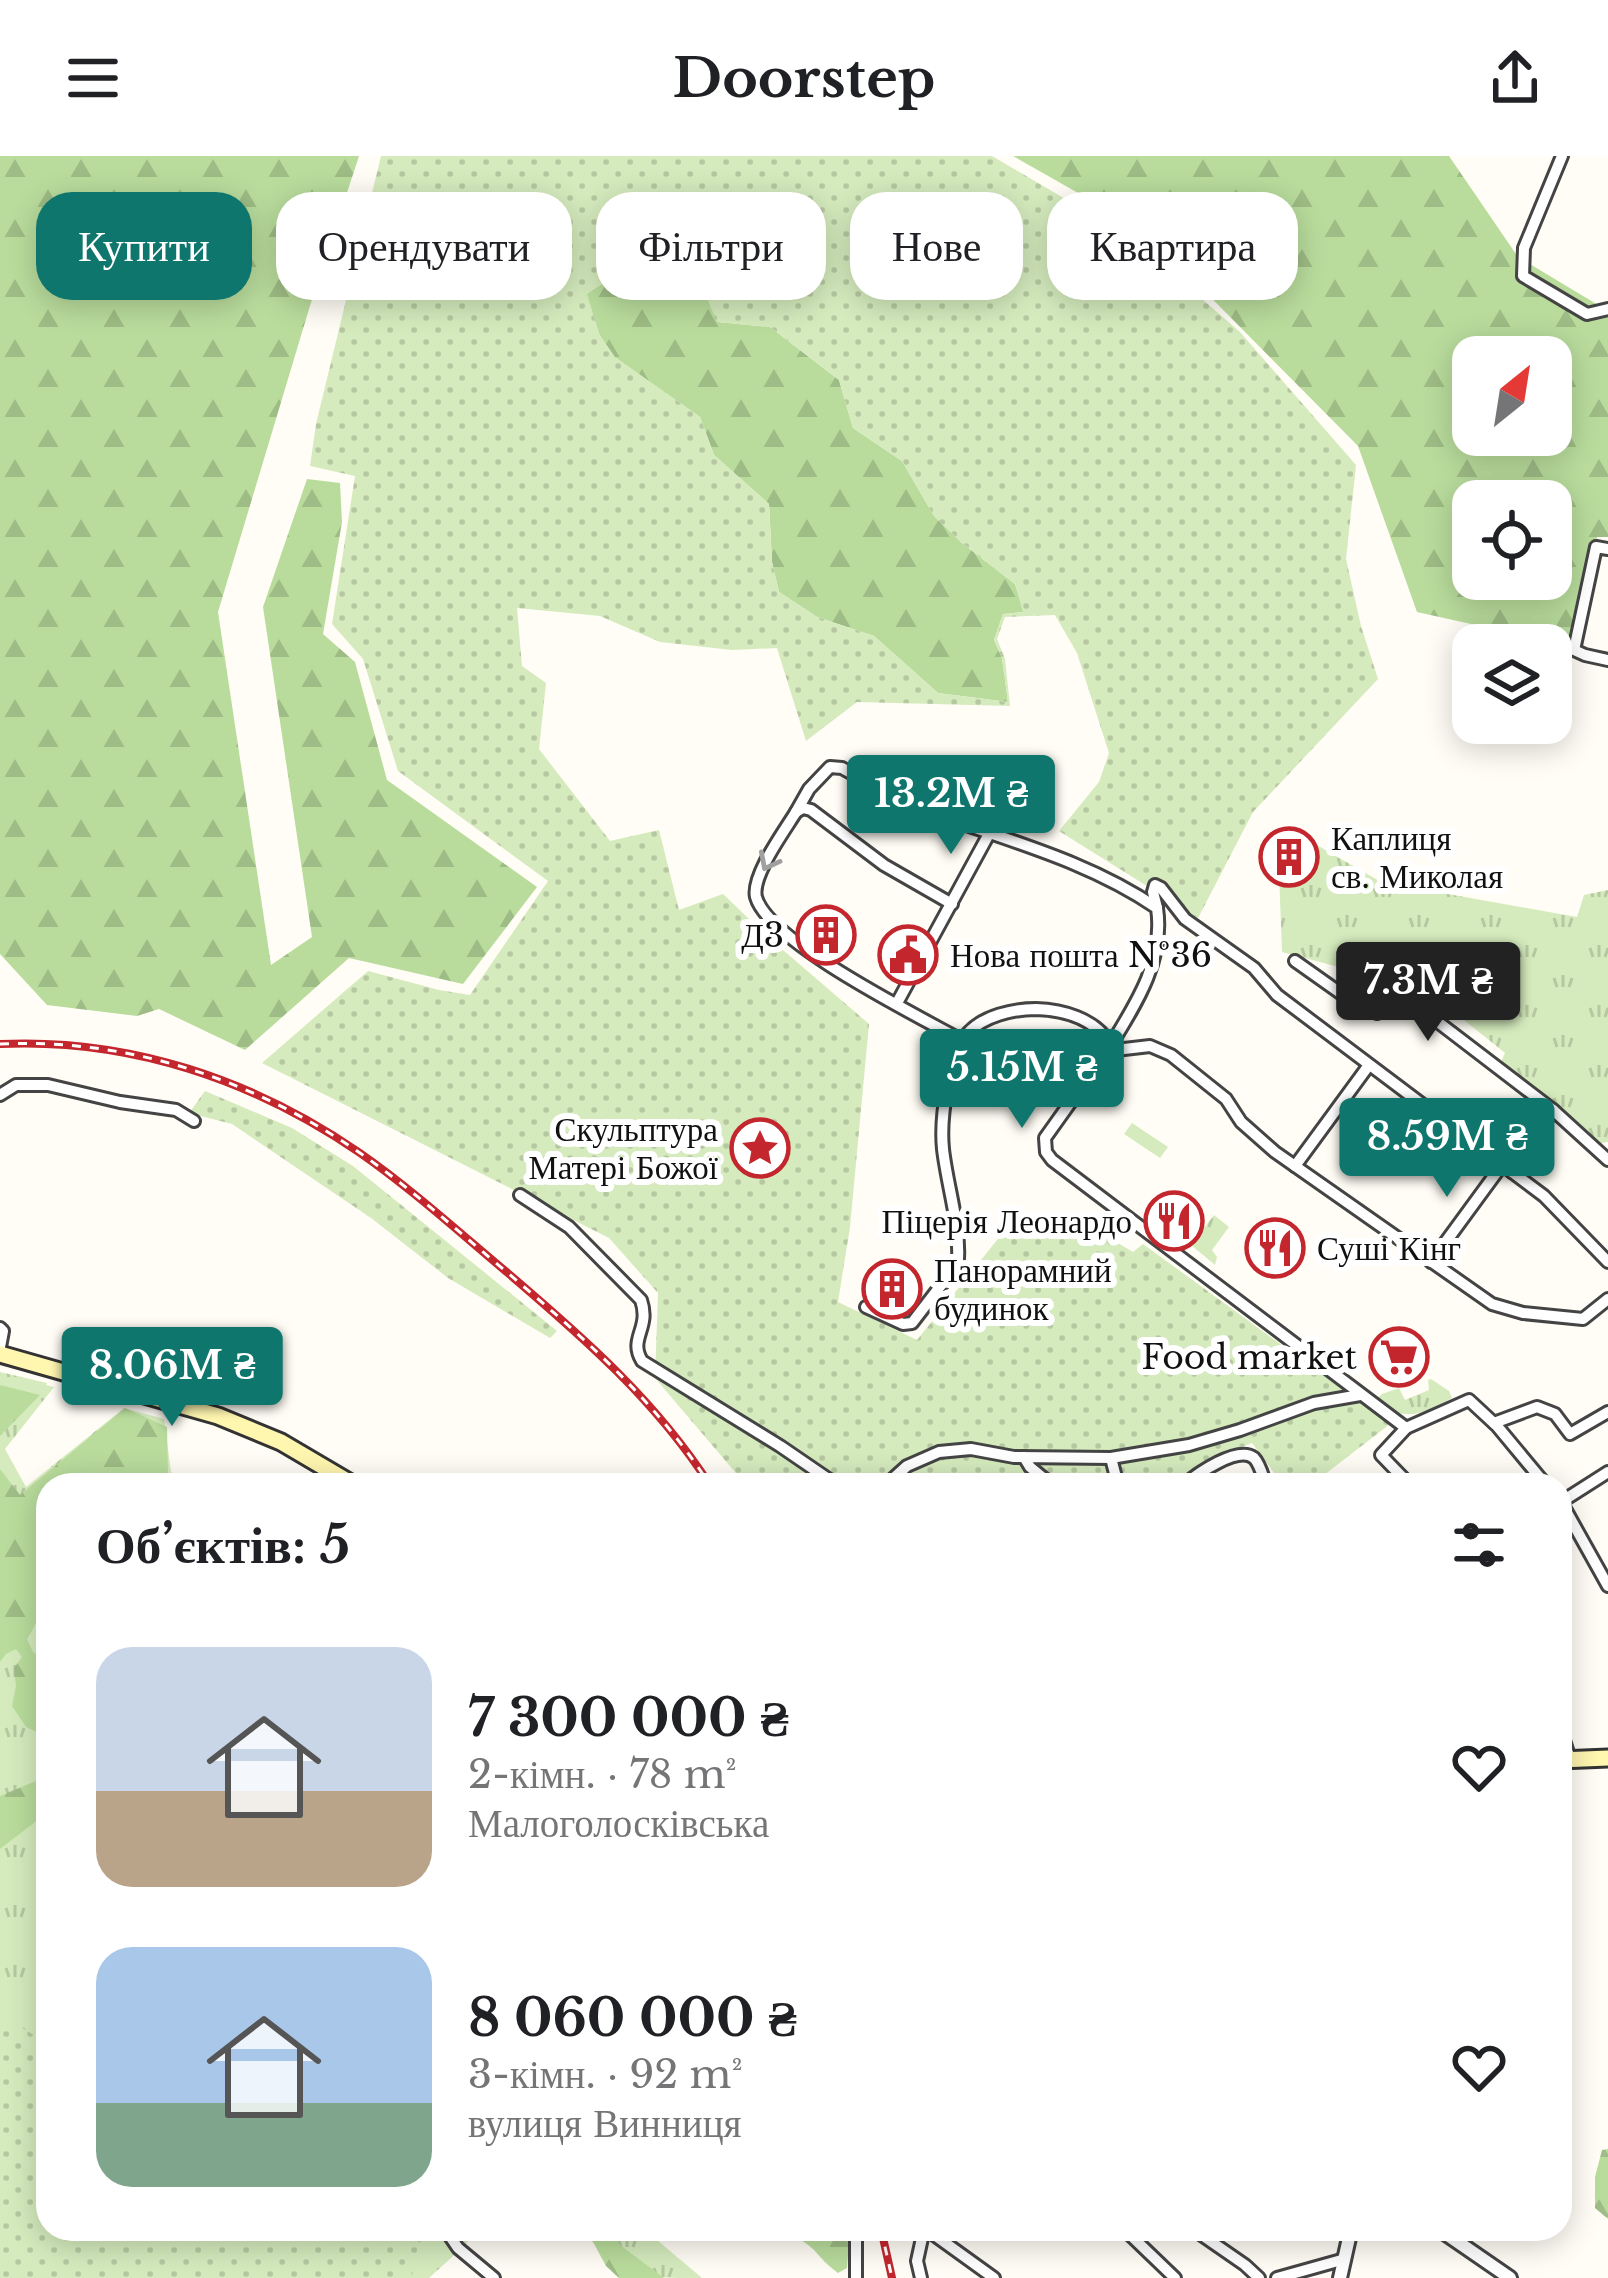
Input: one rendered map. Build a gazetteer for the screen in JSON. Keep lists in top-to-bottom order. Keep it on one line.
{"places":{"building":["Каплиця св. Миколая","Д3","Панорамний будинок"],"public building":["Нова пошта №36"],"place":["Скульптура Матері Божої"],"restaurant":["Піцерія Леонардо","Суші Кінг"],"supermarket":["Food market"]},"north":"top right","page":{"header":"Doorstep","chip":["Купити","Орендувати","Фільтри","Нове","Квартира"],"price":["13.2M ₴","7.3M ₴","5.15M ₴","8.59M ₴","8.06M ₴"],"heading":"Об’єктів: 5","list":[{"name":"7 300 000 ₴","note":"2-кімн. · 78 m² · Малоголосківська"},{"name":"8 060 000 ₴","note":"3-кімн. · 92 m² · вулиця Винниця"}]}}
